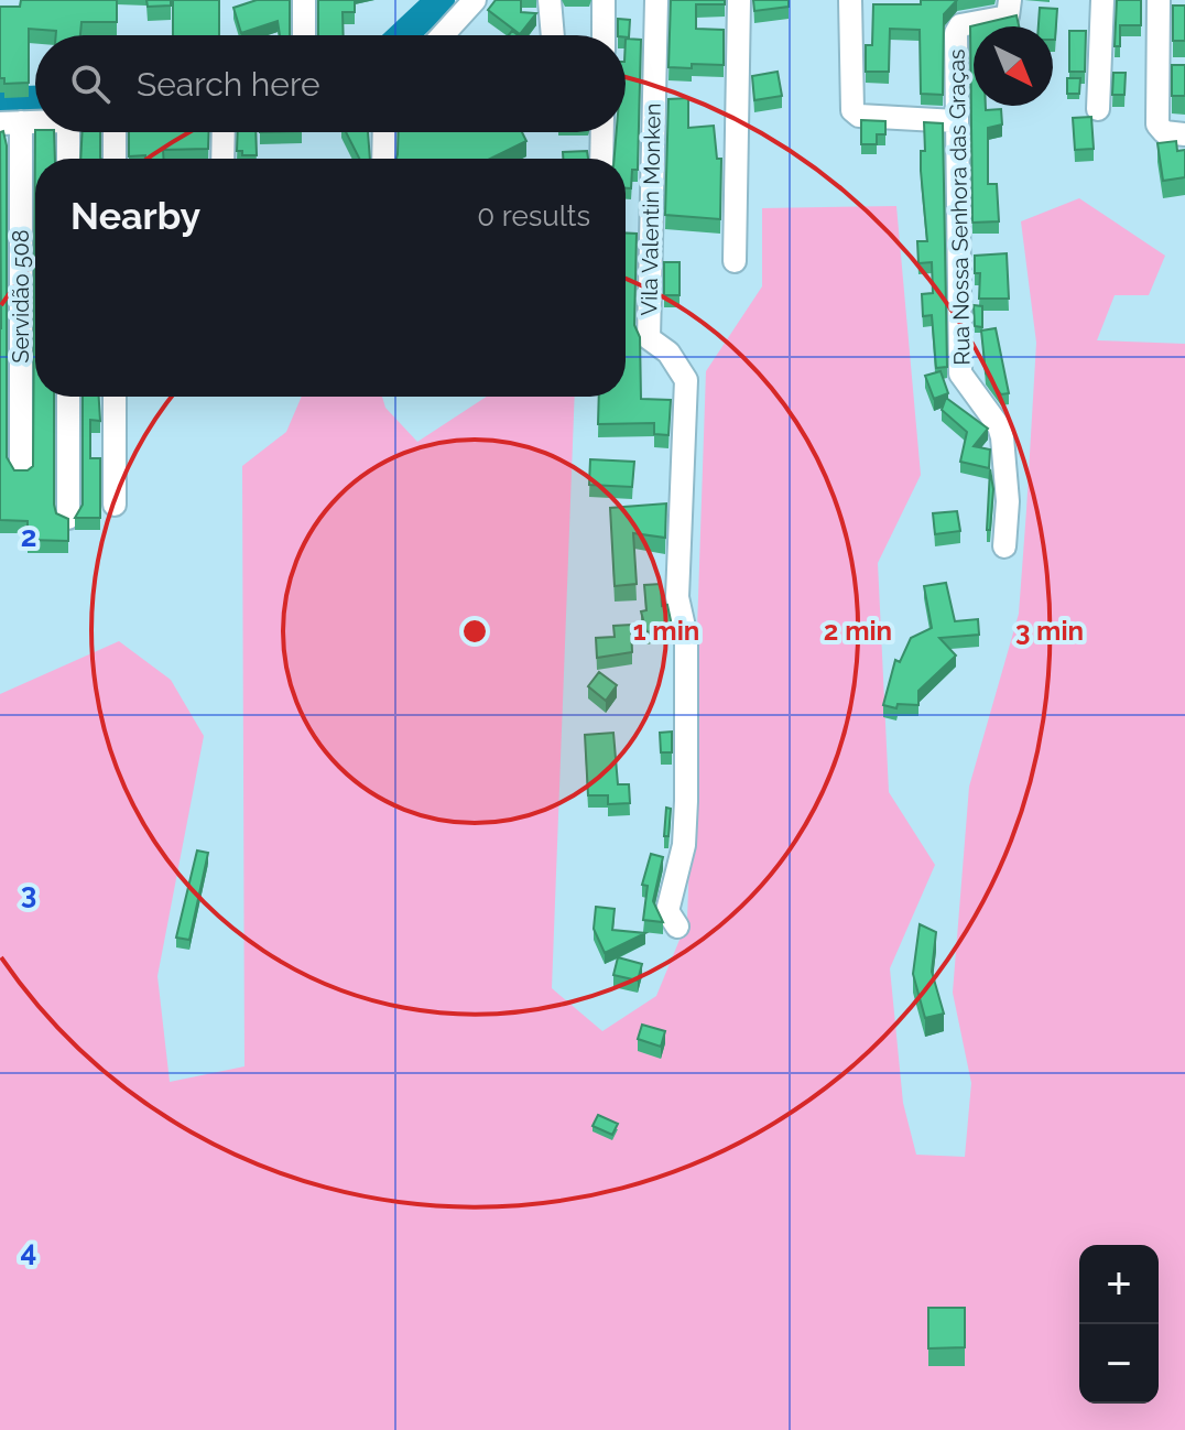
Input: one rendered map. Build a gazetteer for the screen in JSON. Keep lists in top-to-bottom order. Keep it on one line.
{"streets":{"street":["Rua Nossa Senhora das Graças","Vila Valentin Monken","Servidão 508"]},"north":"bottom right","page":{"search":"Search here","heading":["Nearby","0 results"],"map_buttons":["+","−"]},"grid":{"rows":["2","3","4"]},"rings":["1 min","2 min","3 min"]}
